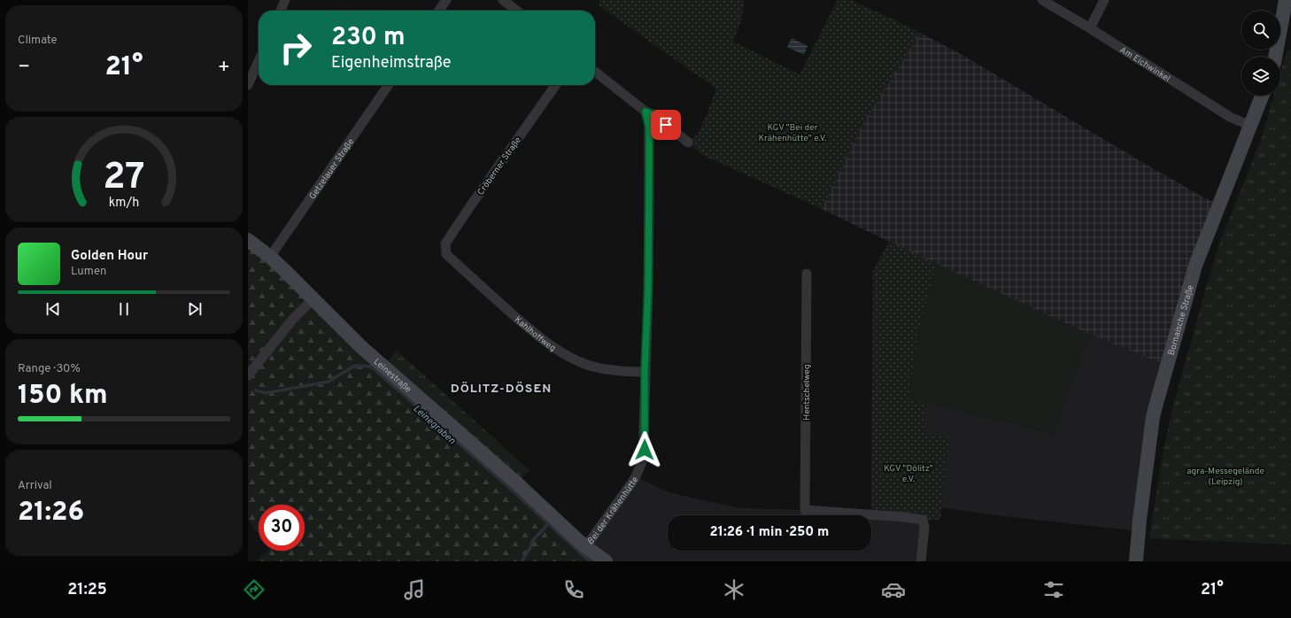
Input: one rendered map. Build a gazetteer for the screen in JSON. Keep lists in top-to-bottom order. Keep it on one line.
{"streets":{"main road":["Bornaische Straße","Leinestraße"],"street":["Am Eichwinkel","Cröberner Straße","Getzelauer Straße","Kahlhoffweg","Hentschelweg","Bei der Krähenhütte"]},"crossings":[["Am Eichwinkel","Bornaische Straße"],["Cröberner Straße","Kahlhoffweg"],["Getzelauer Straße","Leinestraße"],["Kahlhoffweg","Bei der Krähenhütte"],["Leinestraße","Bei der Krähenhütte"]],"districts":["DÖLITZ-DÖSEN"],"water":["Leinegraben"],"parks":["KGV \"Bei der Krähenhütte\" e.V.","KGV \"Dölitz\" e.V.","agra-Messegelände (Leipzig)"],"page":{"tile":["Climate",["Range · 30%","150 km"],["Arrival","21:26"]],"turn":["230 m","Eigenheimstraße"],"heat":["−","21°","+"],"song":["Golden Hour","Lumen"],"limit":"30","trip":"21:26 · 1 min · 250 m","tabs":["21:25","21°"],"gauge":["27","km/h"]}}
